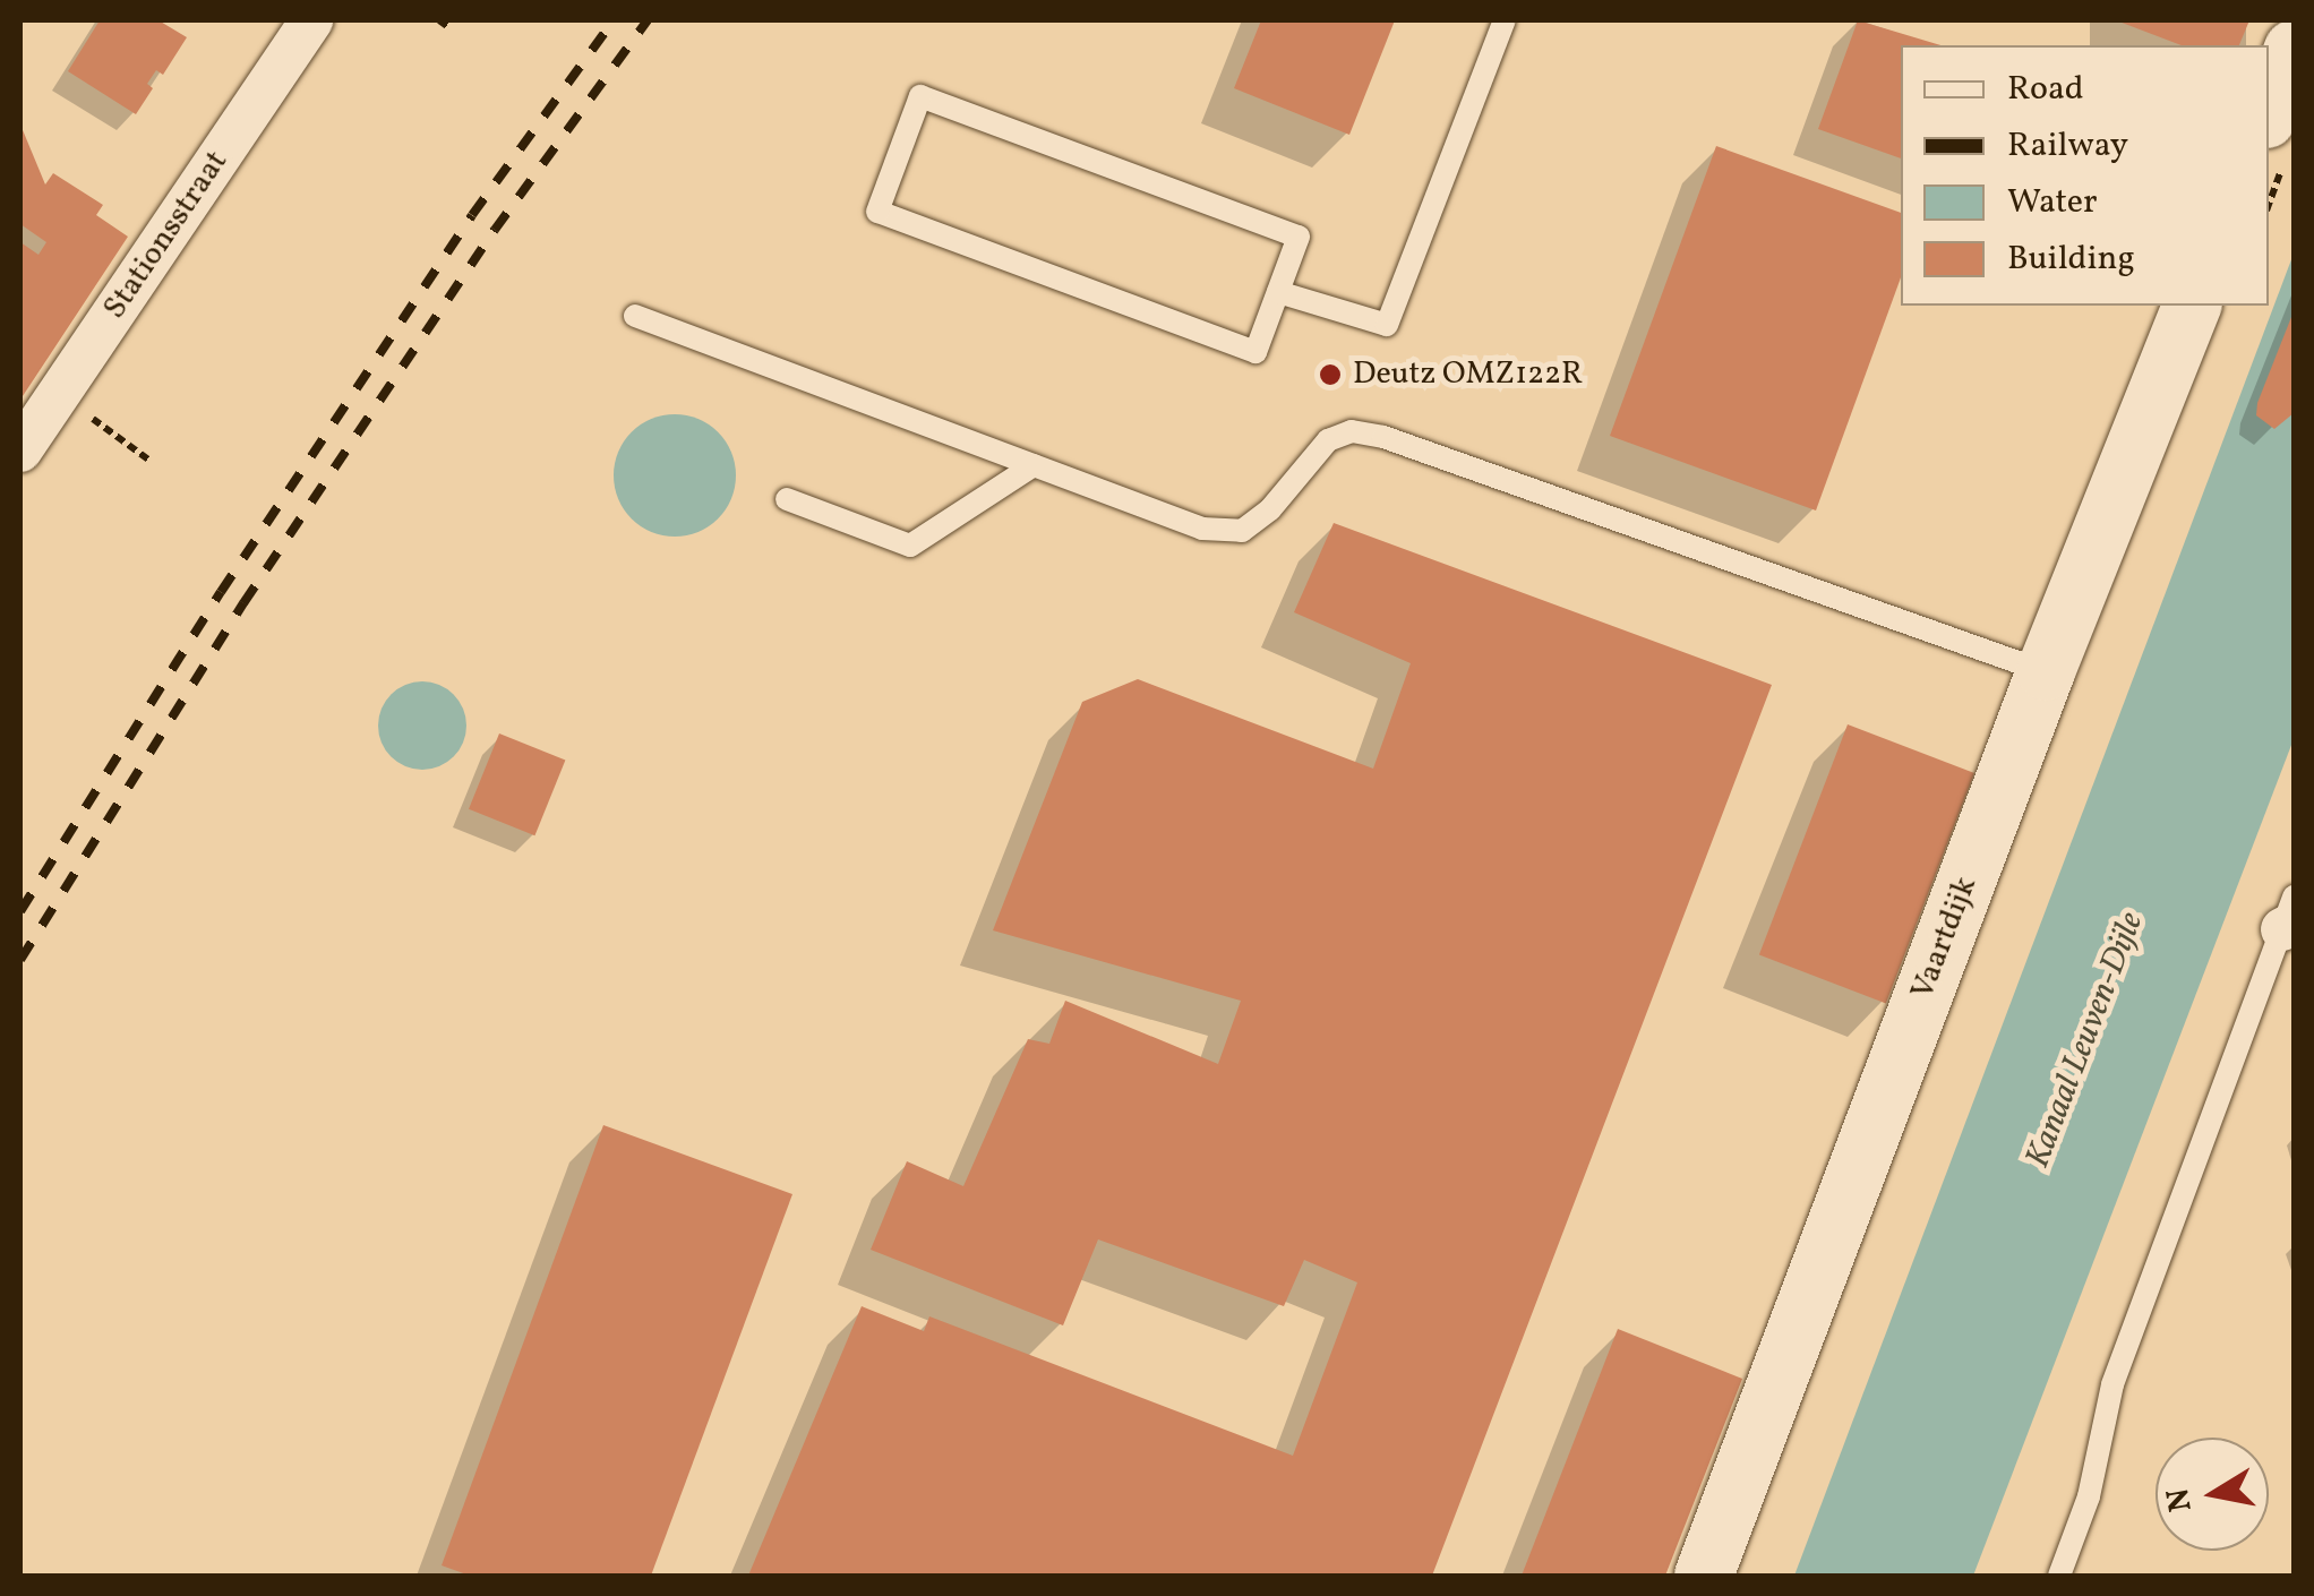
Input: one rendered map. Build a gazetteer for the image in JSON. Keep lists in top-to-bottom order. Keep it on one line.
{"streets":{"street":["Stationsstraat","Vaartdijk"]},"water":["Kanaal Leuven-Dijle"],"places":["Deutz OMZ122R"],"legend":["Road","Railway","Water","Building"],"north":"left"}
